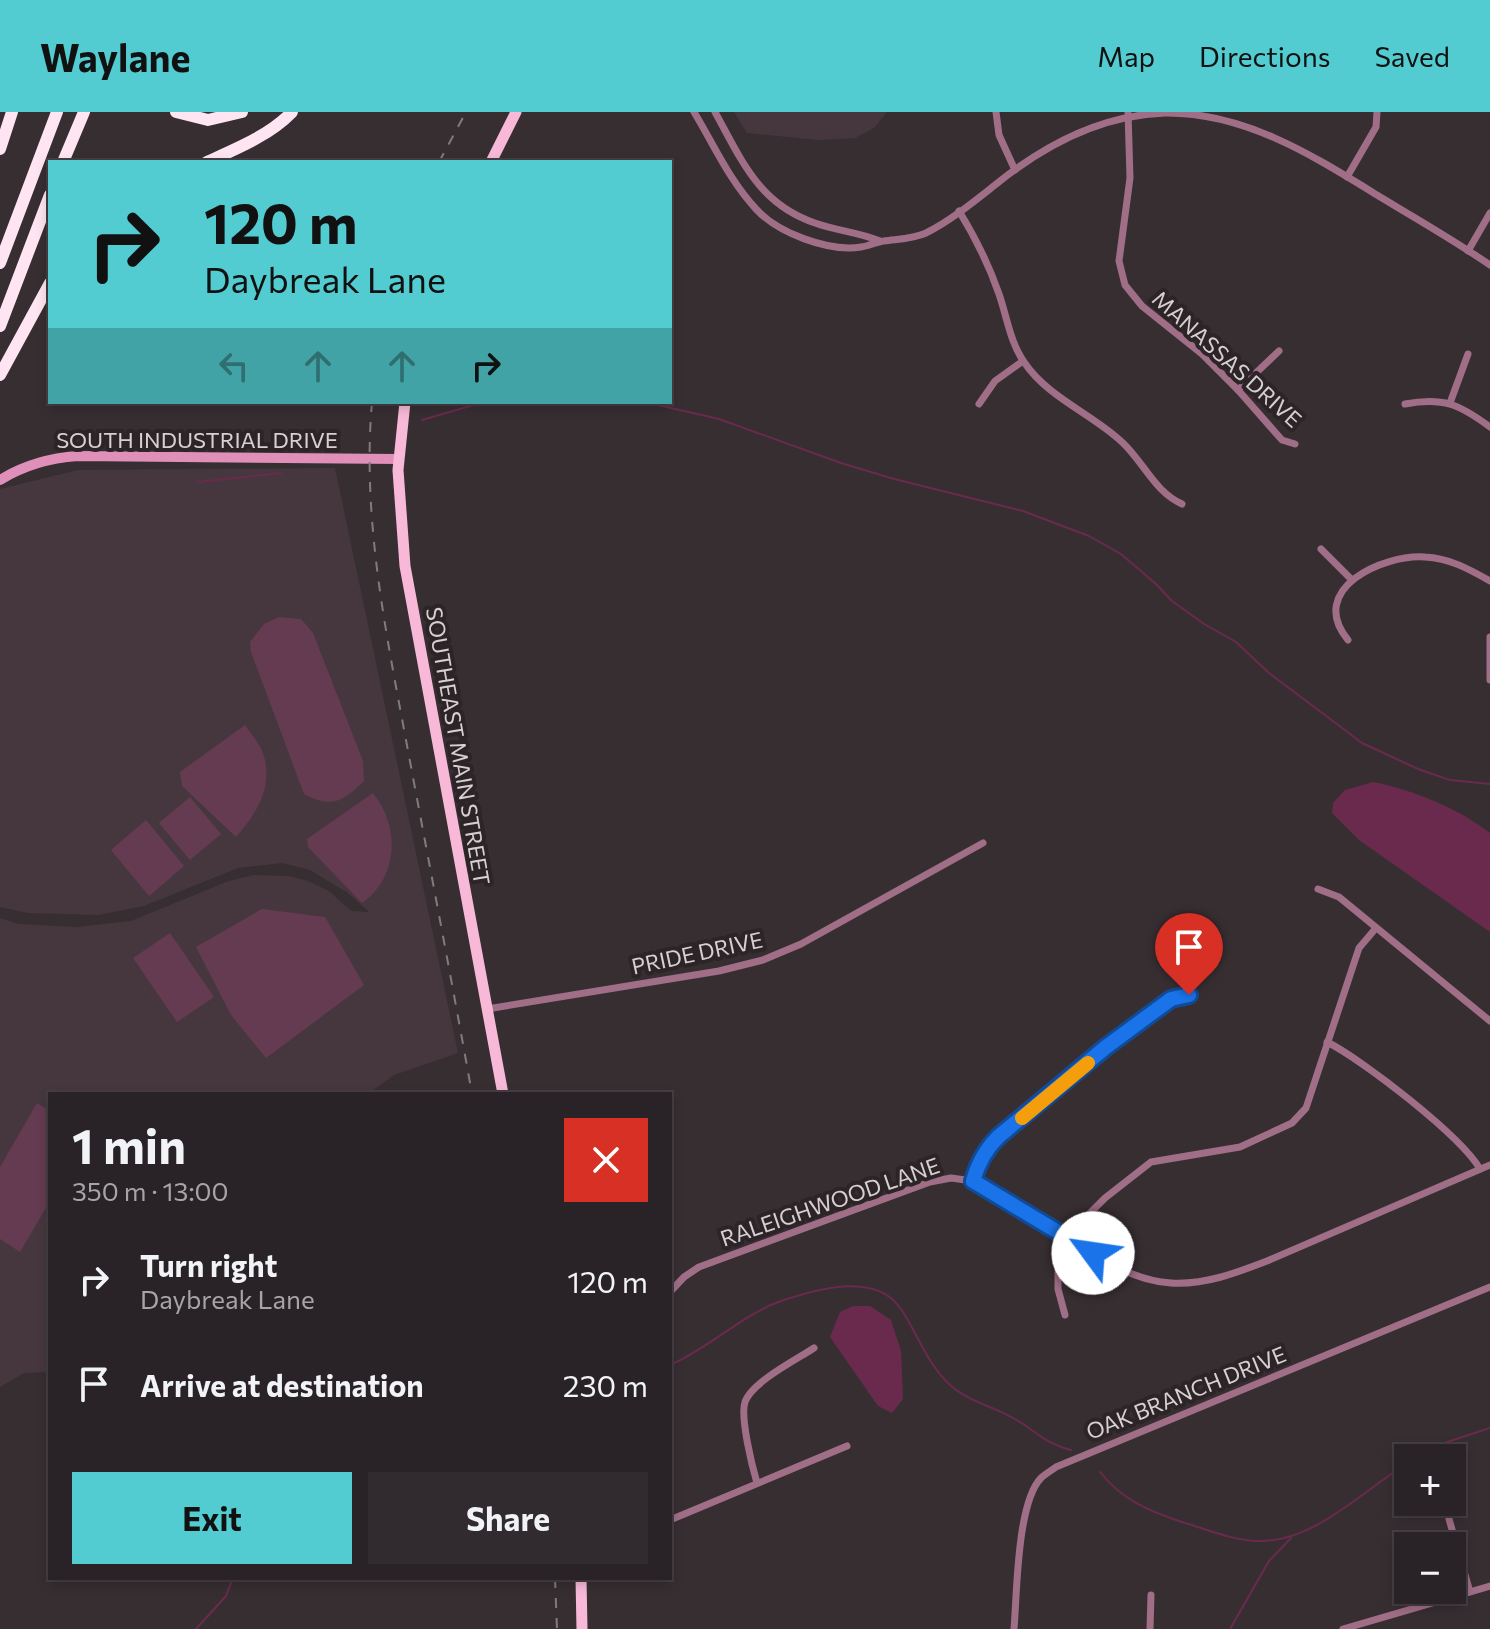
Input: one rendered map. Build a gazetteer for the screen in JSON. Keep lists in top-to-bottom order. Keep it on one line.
{"streets":{"main road":["SOUTHEAST MAIN STREET"],"street":["MANASSAS DRIVE","SOUTH INDUSTRIAL DRIVE","PRIDE DRIVE","RALEIGHWOOD LANE","OAK BRANCH DRIVE"]},"crossings":[["SOUTH INDUSTRIAL DRIVE","SOUTHEAST MAIN STREET"],["SOUTHEAST MAIN STREET","PRIDE DRIVE"]],"page":{"header":"Waylane","nav":["Map","Directions","Saved"],"turn":["120 m","Daybreak Lane"],"heading":["1 min","350 m · 13:00"],"list":[{"name":"Turn right","note":"Daybreak Lane","value":"120 m"},{"name":"Arrive at destination","value":"230 m"}],"map_buttons":["+","−"],"buttons":["Exit","Share"]}}
